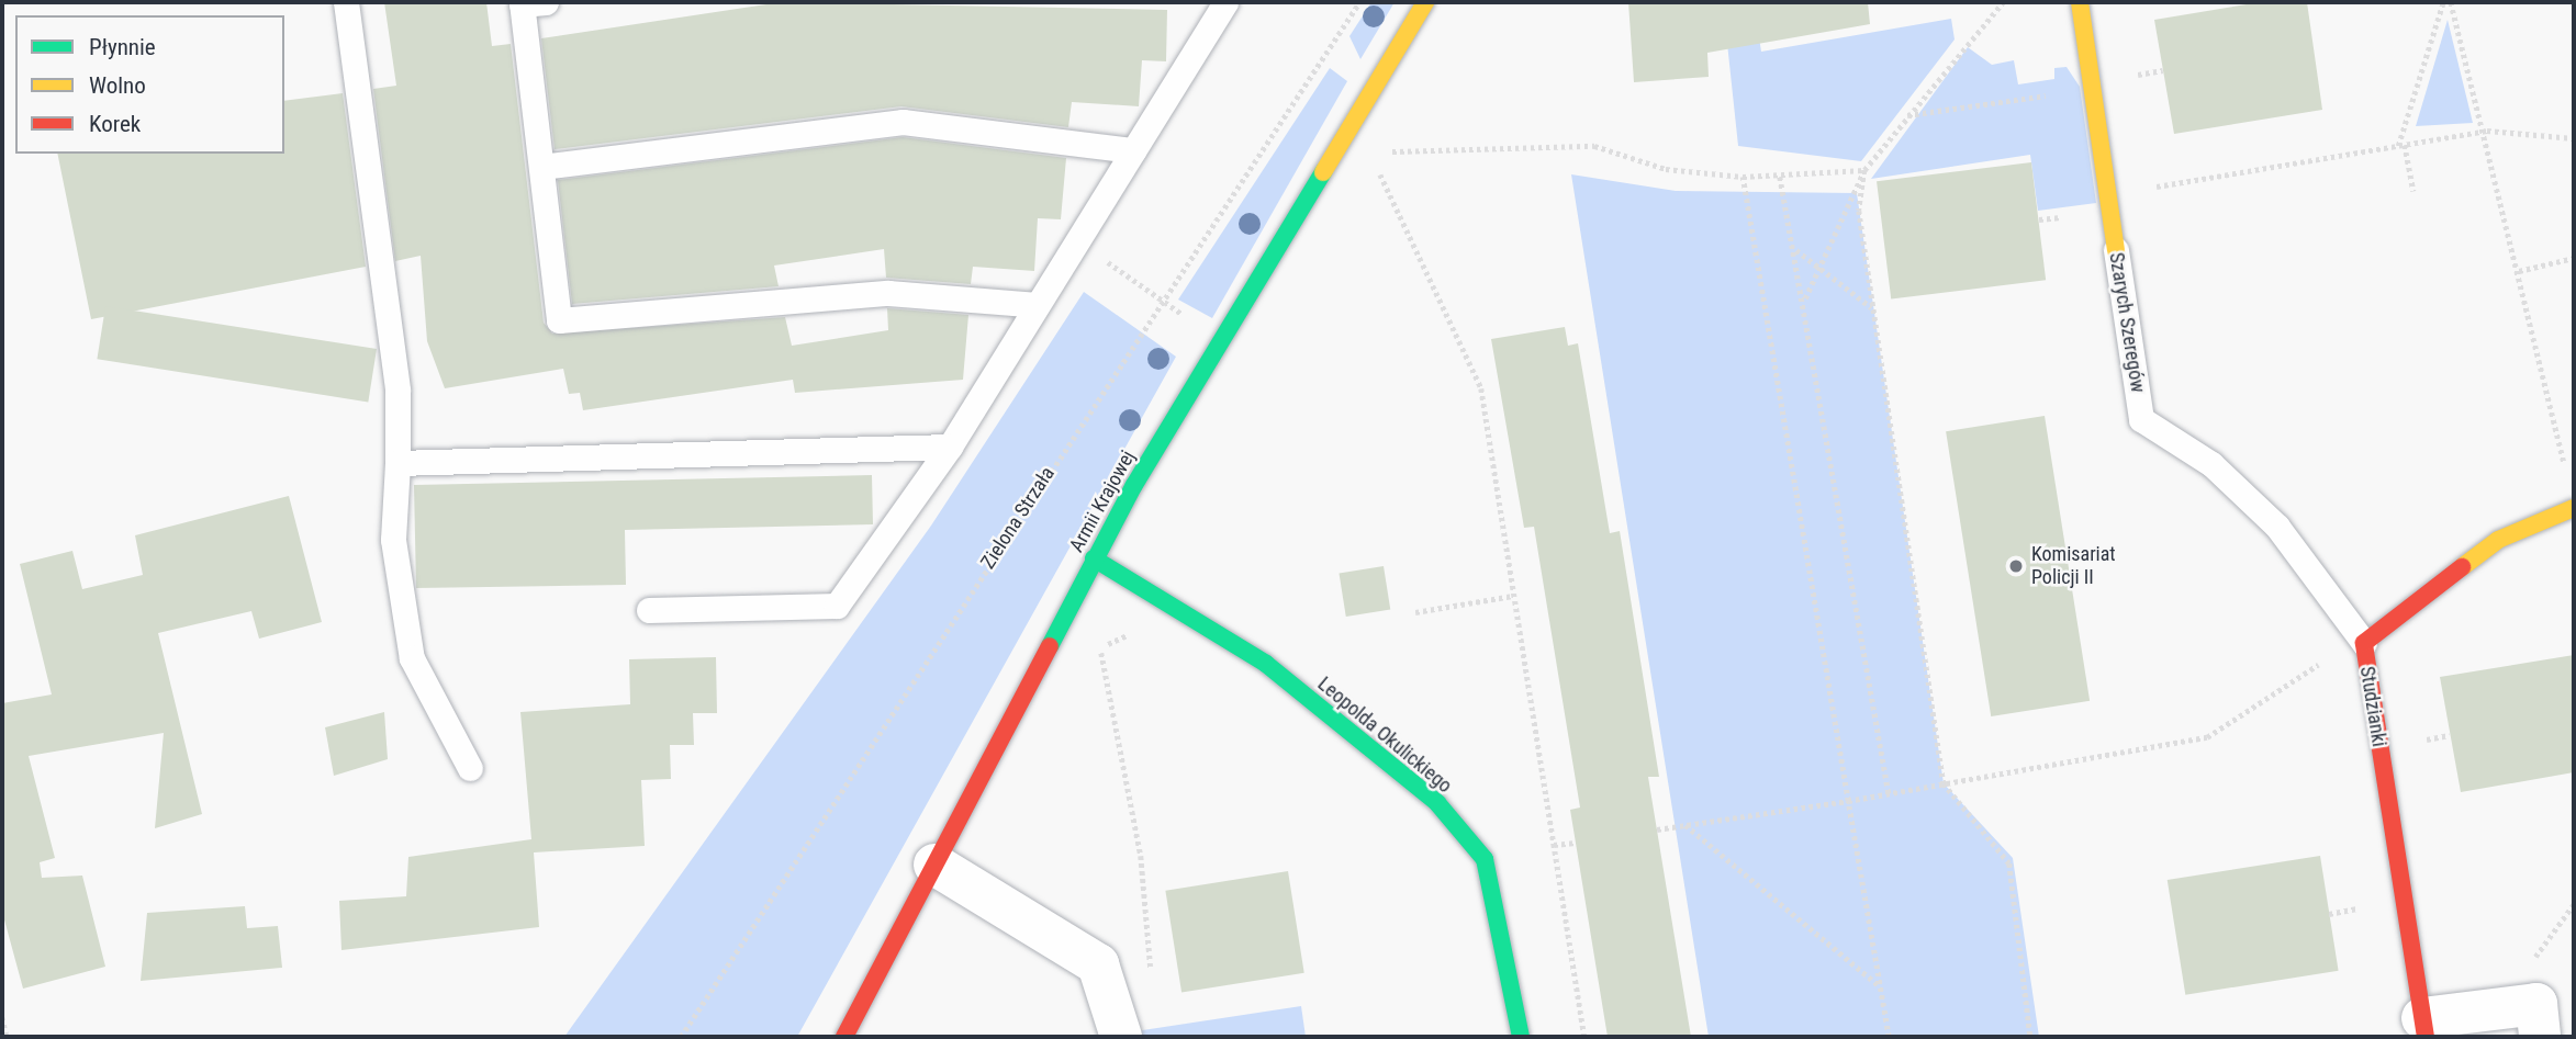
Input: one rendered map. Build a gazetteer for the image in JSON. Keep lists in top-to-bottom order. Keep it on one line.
{"streets":{"street":["Szarych Szeregów","Armii Krajowej","Studzianki","Leopolda Okulickiego"],"path":["Zielona Strzała"]},"crossings":[["Szarych Szeregów","Studzianki"],["Armii Krajowej","Leopolda Okulickiego"]],"places":["Komisariat Policji II"],"legend":["Płynnie","Wolno","Korek"]}
